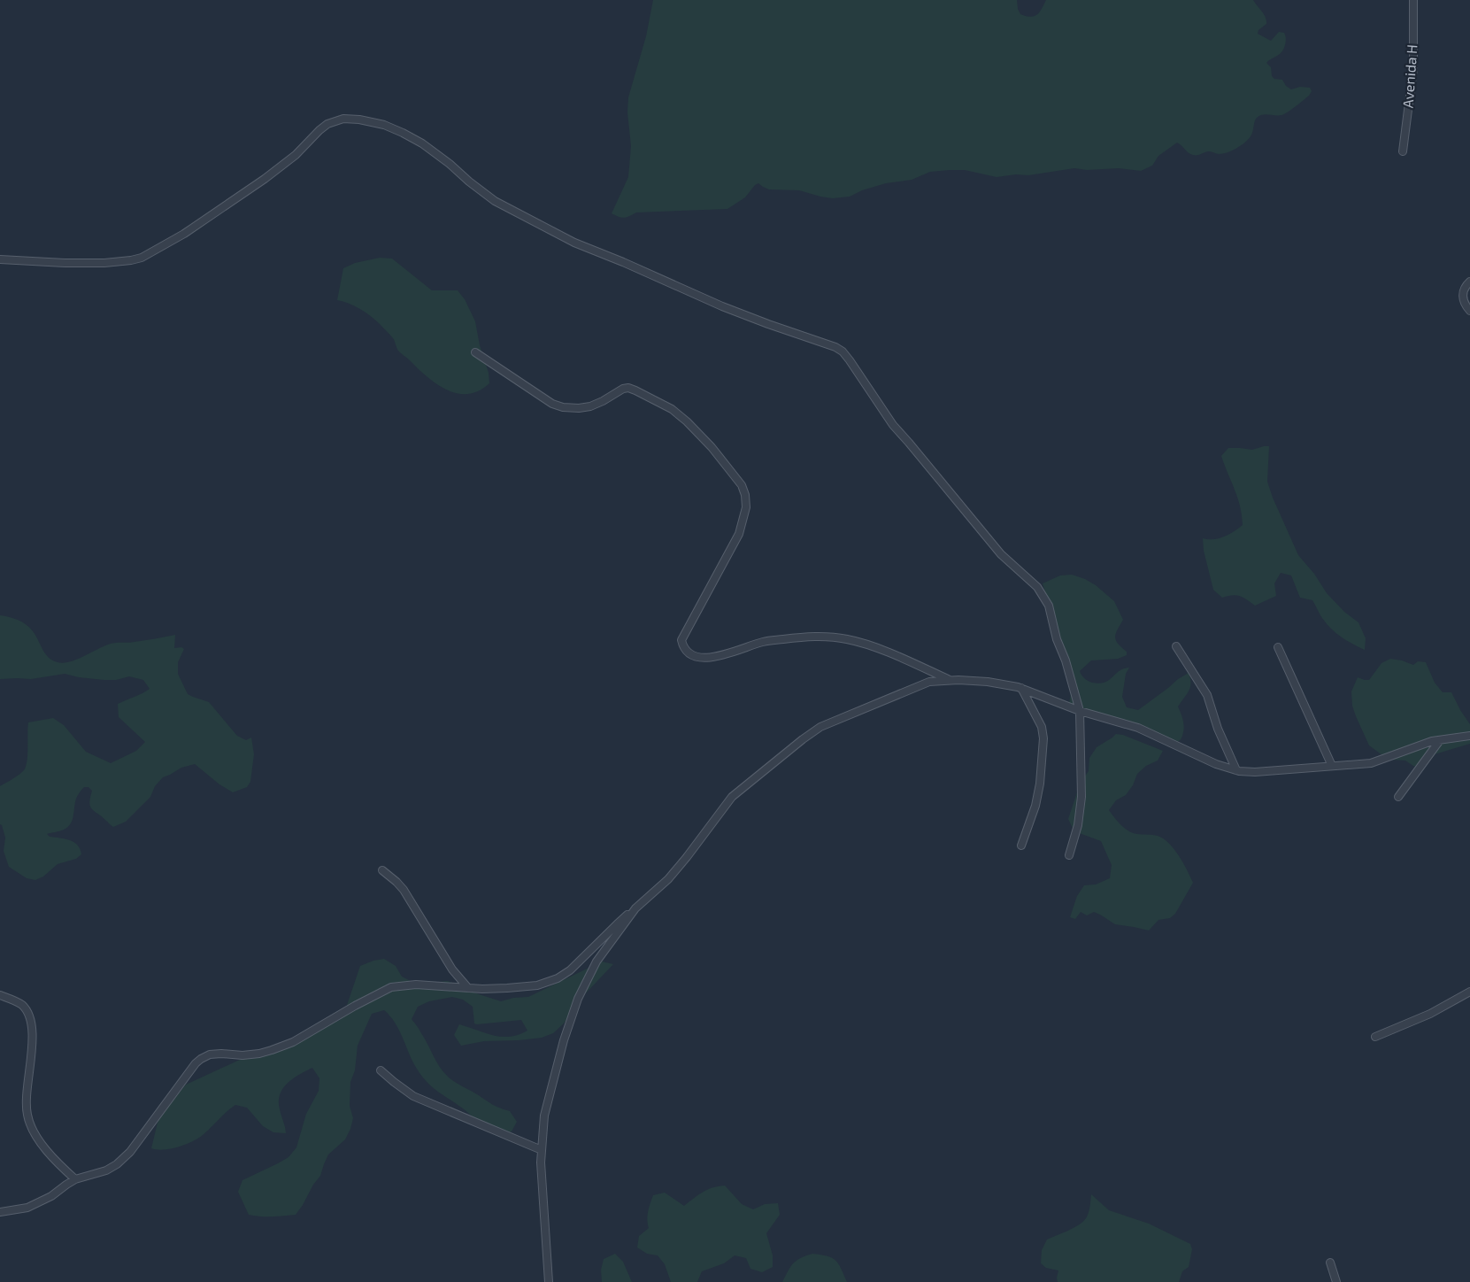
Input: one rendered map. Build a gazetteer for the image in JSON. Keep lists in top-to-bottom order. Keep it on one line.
{"streets":{"street":["Avenida H"]}}
